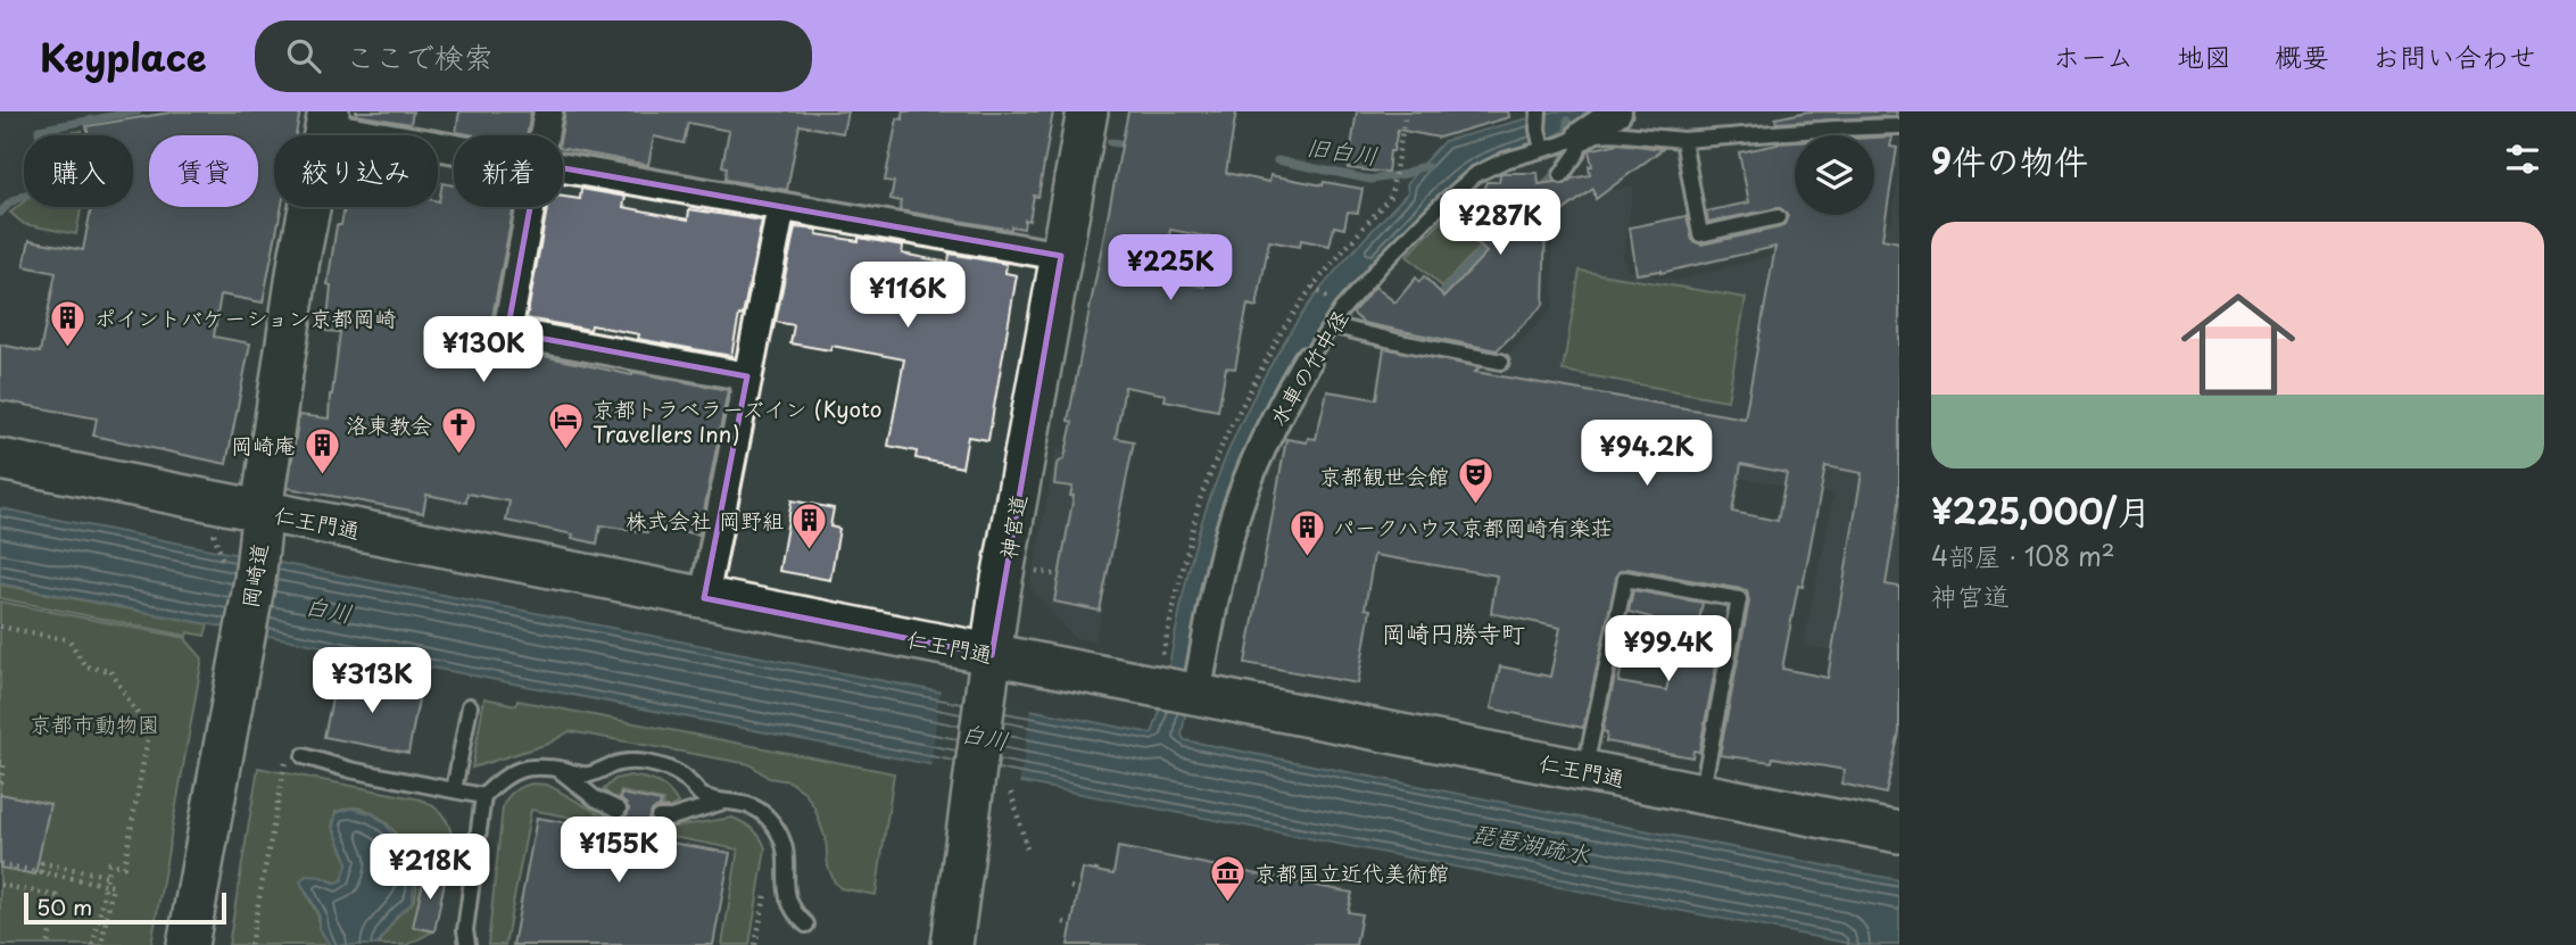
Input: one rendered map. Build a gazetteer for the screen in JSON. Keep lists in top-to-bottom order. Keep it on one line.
{"streets":{"street":["水車の竹中径","仁王門通","神宮道","岡崎道"]},"crossings":[["水車の竹中径","仁王門通"],["仁王門通","神宮道"],["仁王門通","岡崎道"]],"districts":["岡崎円勝寺町"],"water":["旧白川","白川","琵琶湖疏水"],"parks":["京都市動物園"],"places":{"building":["ポイントバケーション京都岡崎","岡崎庵","株式会社 岡野組","パークハウス京都岡崎有楽荘"],"hotel":["京都トラベラーズイン (Kyoto Travellers Inn)"],"church":["洛東教会"],"theatre":["京都観世会館"],"museum":["京都国立近代美術館"]},"scale_bar":"50 m","page":{"header":"Keyplace","search":"ここで検索","nav":["ホーム","地図","概要","お問い合わせ"],"heading":"9件の物件","chip":["購入","賃貸","絞り込み","新着"],"price":["¥287K","¥225K","¥116K","¥130K","¥94.2K","¥99.4K","¥313K","¥155K","¥218K"],"list":[{"name":"¥225,000/月","note":"4部屋 · 108 m² · 神宮道"}],"scale":"50 m"}}
